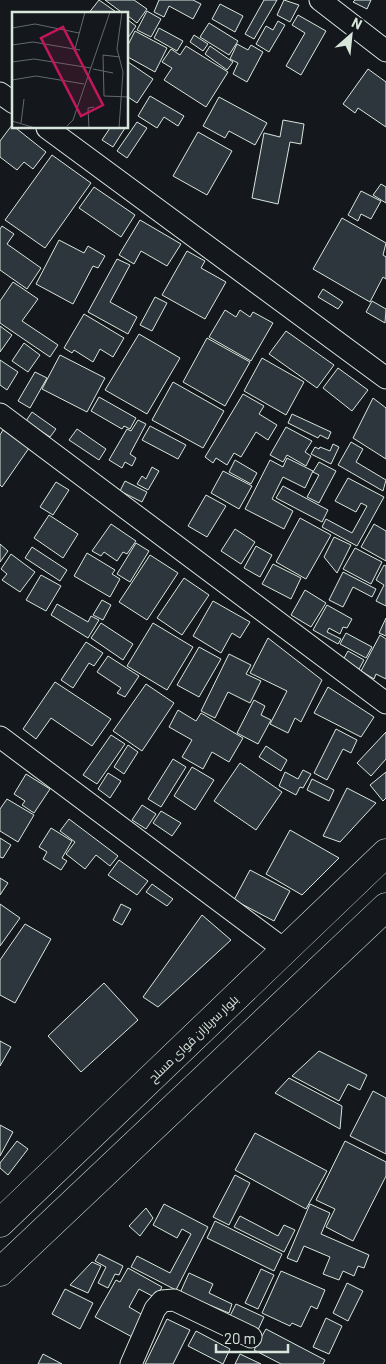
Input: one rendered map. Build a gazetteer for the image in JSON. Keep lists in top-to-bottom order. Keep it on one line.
{"streets":{"main road":["بلوار سربازان قوای مسلح"]},"scale_bar":"20 m","north":"top right"}
